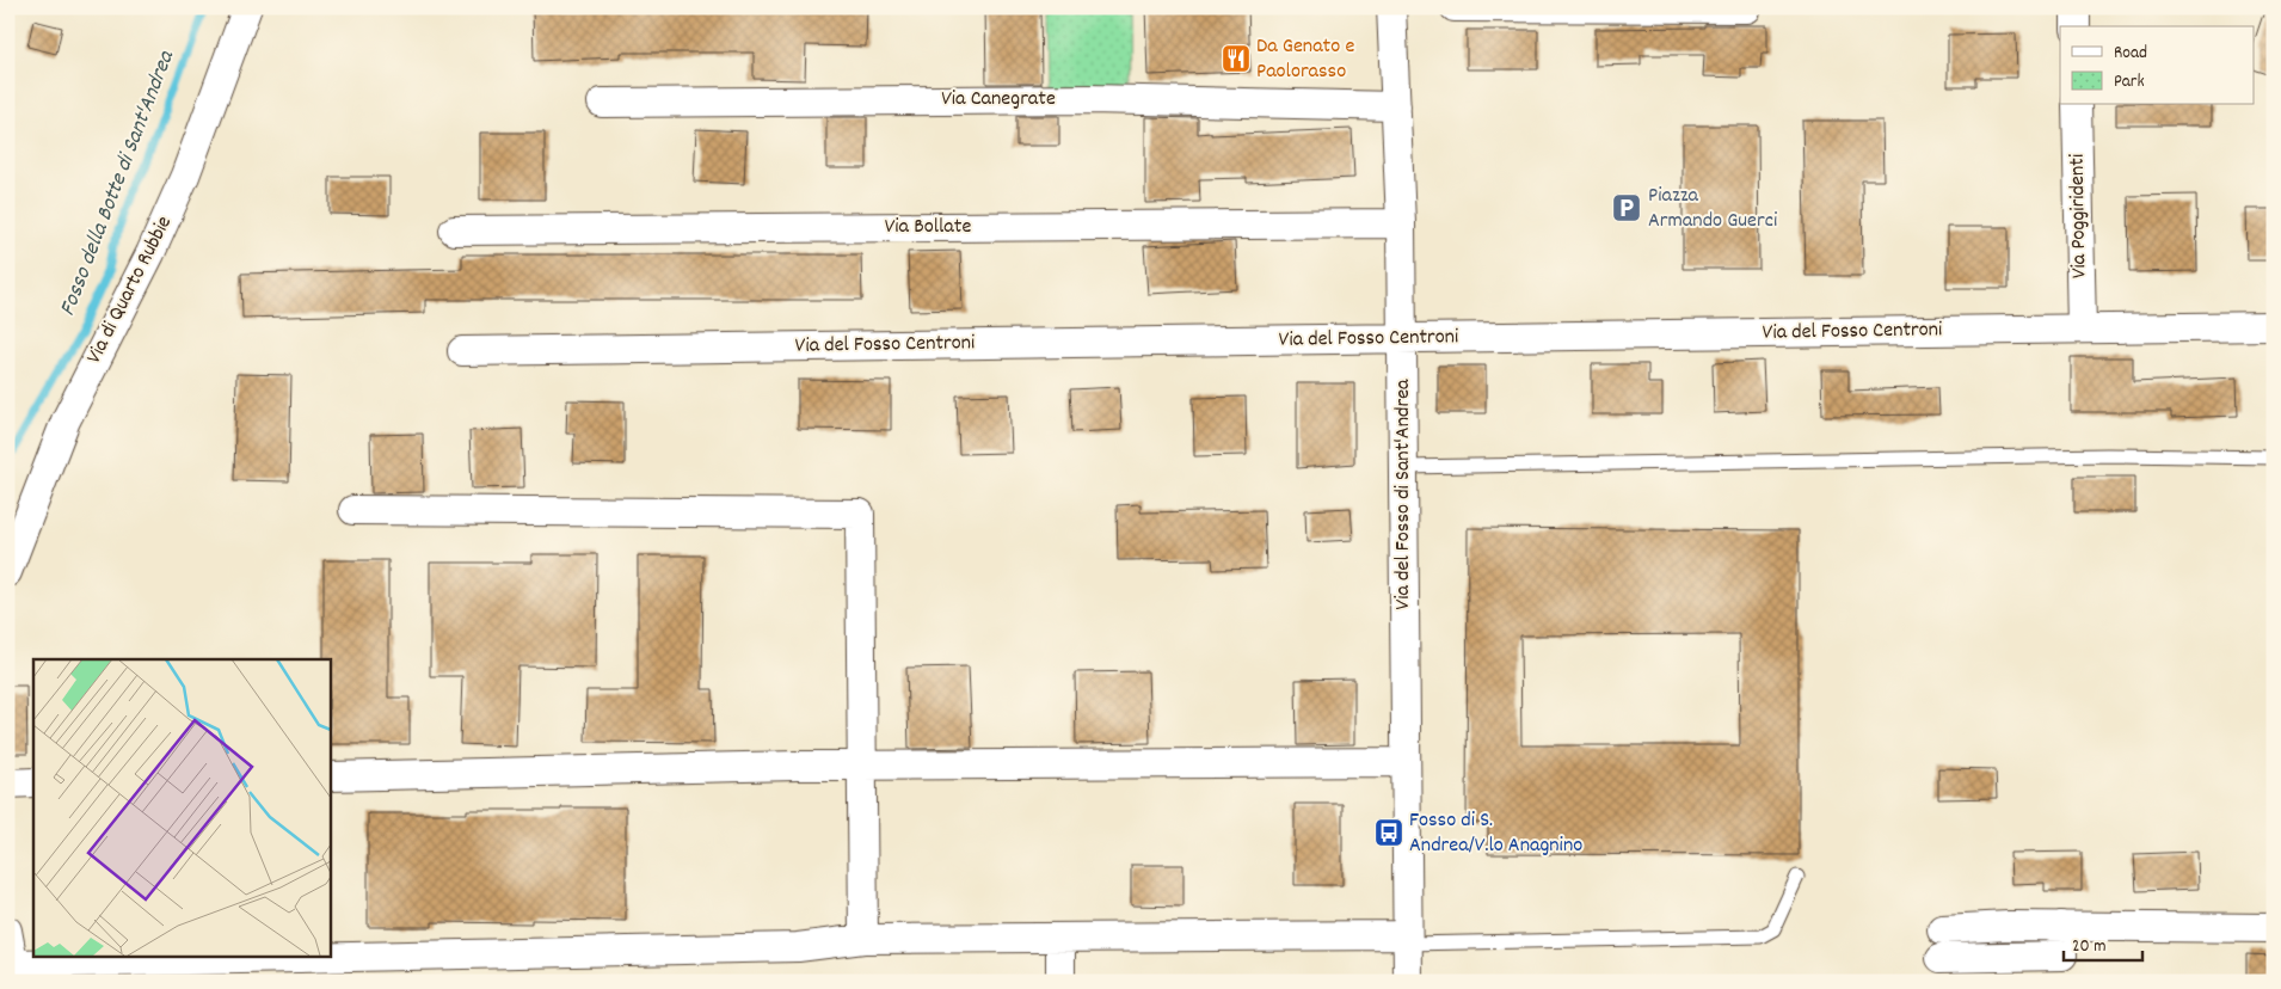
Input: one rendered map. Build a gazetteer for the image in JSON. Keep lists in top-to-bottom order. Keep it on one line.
{"streets":{"street":["Via Canegrate","Via Poggiridenti","Via Bollate","Via di Quarto Rubbie","Via del Fosso Centroni","Via del Fosso di Sant'Andrea"]},"crossings":[["Via Canegrate","Via del Fosso di Sant'Andrea"],["Via Poggiridenti","Via del Fosso Centroni"],["Via Bollate","Via del Fosso di Sant'Andrea"],["Via del Fosso Centroni","Via del Fosso di Sant'Andrea"]],"water":["Fosso della Botte di Sant'Andrea"],"places":{"restaurant":["Da Genato e Paolorasso"],"parking":["Piazza Armando Guerci"],"bus stop":["Fosso di S. Andrea/V.lo Anagnino"]},"legend":["Road","Park"],"scale_bar":"20 m"}
